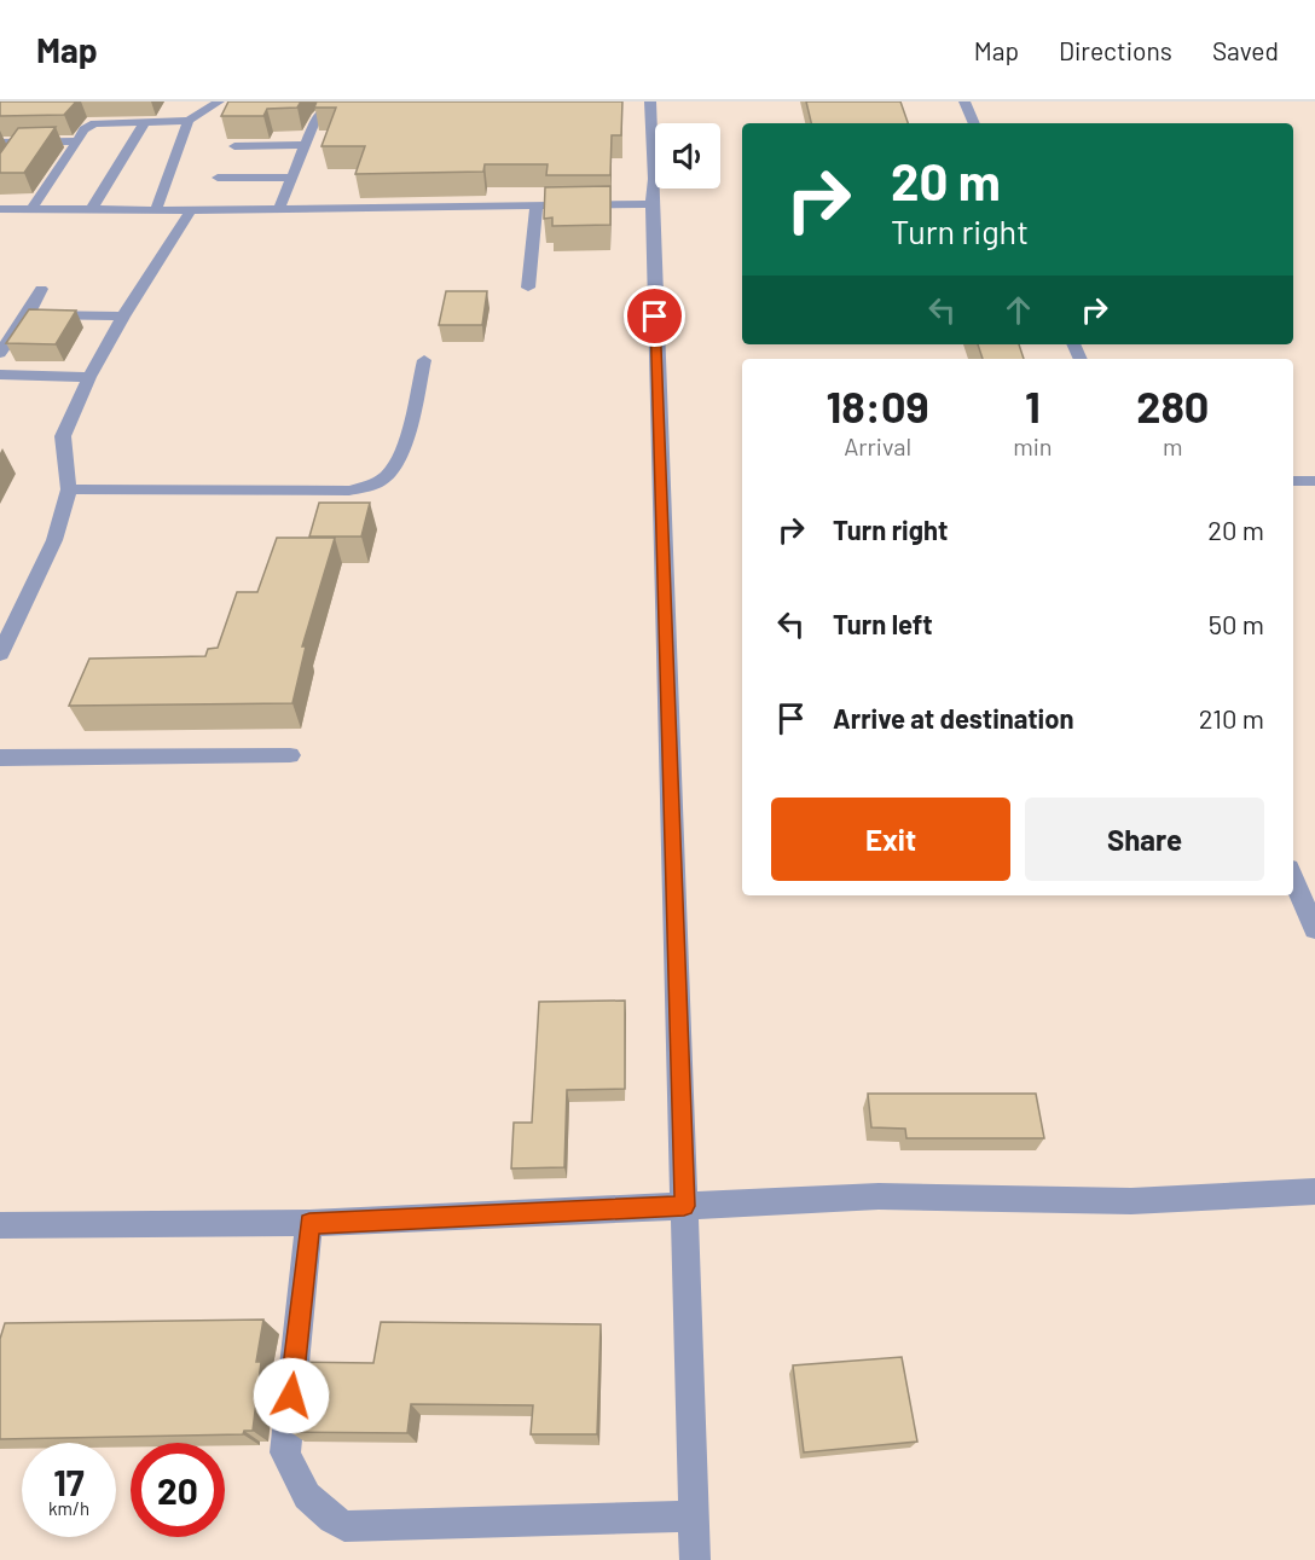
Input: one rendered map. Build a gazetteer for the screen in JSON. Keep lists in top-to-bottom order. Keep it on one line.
{"page":{"header":"Map","nav":["Map","Directions","Saved"],"turn":["20 m","Turn right"],"eta":["18:09","Arrival","1","min","280","m"],"list":[{"name":"Turn right","value":"20 m"},{"name":"Turn left","value":"50 m"},{"name":"Arrive at destination","value":"210 m"}],"buttons":["Exit","Share"],"speed":"17 km/h","limit":"20"}}
